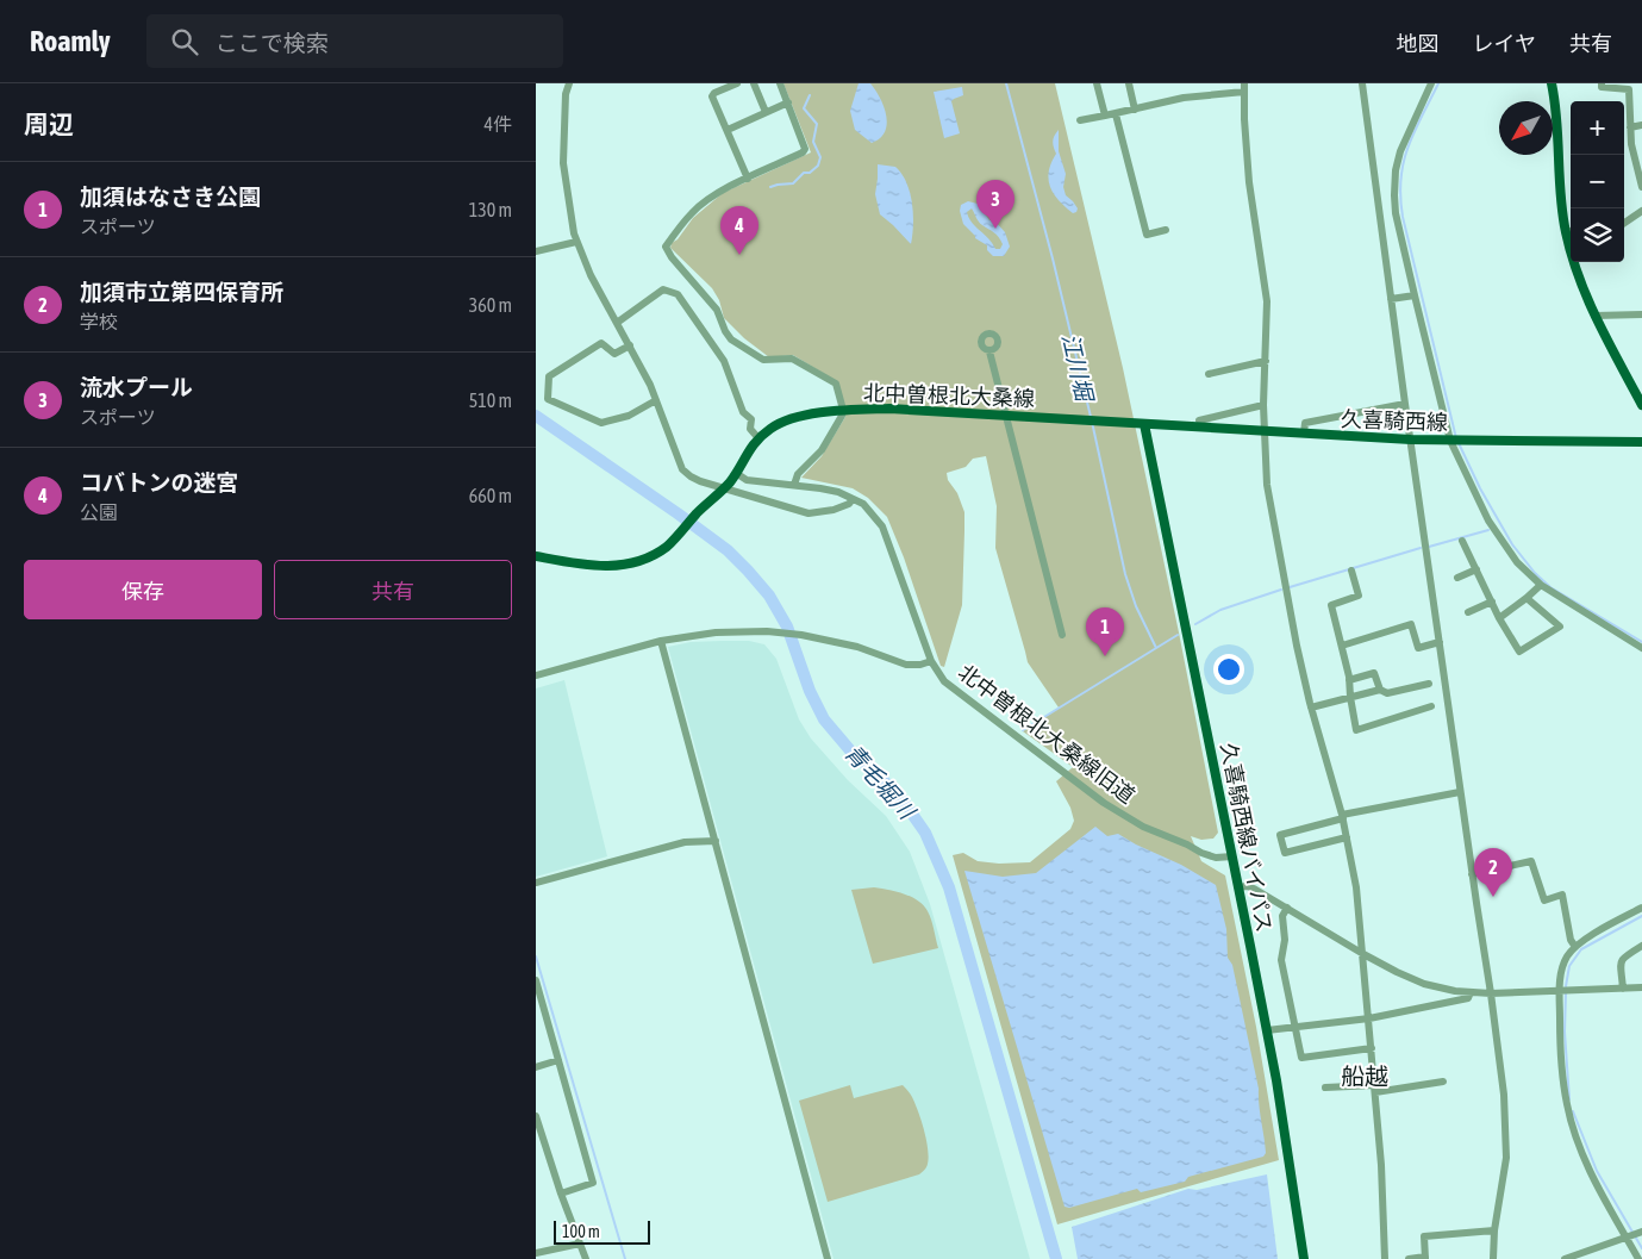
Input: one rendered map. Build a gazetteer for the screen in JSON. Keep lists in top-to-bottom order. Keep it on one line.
{"streets":{"main road":["北中曽根北大桑線","久喜騎西線","久喜騎西線バイパス"],"street":["北中曽根北大桑線旧道"]},"crossings":[["北中曽根北大桑線","久喜騎西線"],["北中曽根北大桑線","北中曽根北大桑線旧道"],["北中曽根北大桑線","久喜騎西線バイパス"],["久喜騎西線","久喜騎西線バイパス"],["北中曽根北大桑線旧道","久喜騎西線バイパス"]],"districts":["船越"],"water":["江川堀","青毛堀川"],"scale_bar":"100 m","north":"bottom left","page":{"header":"Roamly","search":"ここで検索","nav":["地図","レイヤ","共有"],"heading":["周辺","4件"],"map_buttons":["+","−"],"list":[{"mark":"1","name":"加須はなさき公園","note":"スポーツ","value":"130 m"},{"mark":"2","name":"加須市立第四保育所","note":"学校","value":"360 m"},{"mark":"3","name":"流水プール","note":"スポーツ","value":"510 m"},{"mark":"4","name":"コバトンの迷宮","note":"公園","value":"660 m"}],"pins":["3","4","1","2"],"buttons":["保存","共有"],"scale":"100 m"}}
